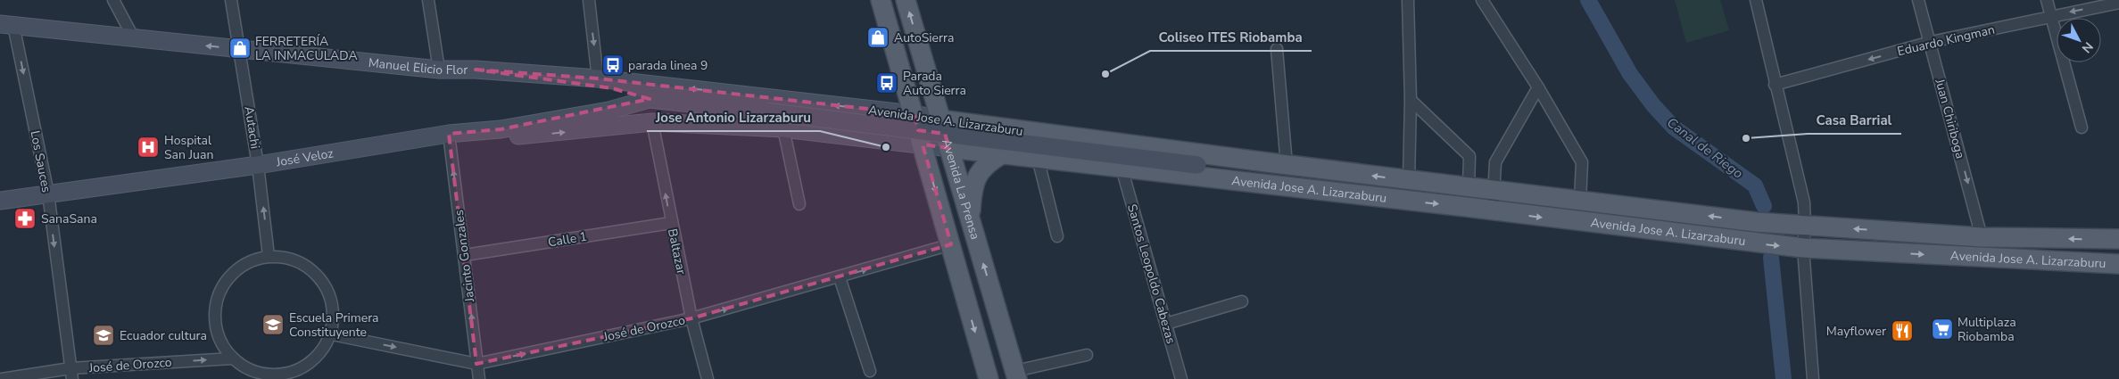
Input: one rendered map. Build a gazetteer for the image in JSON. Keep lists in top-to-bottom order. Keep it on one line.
{"streets":{"main road":["Avenida Jose A. Lizarzaburu","Avenida La Prensa"],"street":["Eduardo Kingman","Manuel Elicio Flor","Juan Chiriboga","Autachi","José Veloz","Los Sauces","Calle 1","Baltazar","Jacinto Gonzales","Santos Leopoldo Cabezas","José de Orozco"]},"crossings":[["Eduardo Kingman","Juan Chiriboga"],["Manuel Elicio Flor","Avenida Jose A. Lizarzaburu"],["Manuel Elicio Flor","Autachi"],["Manuel Elicio Flor","Los Sauces"],["Juan Chiriboga","Avenida Jose A. Lizarzaburu"],["Avenida Jose A. Lizarzaburu","José Veloz"],["Avenida Jose A. Lizarzaburu","Avenida La Prensa"],["Avenida Jose A. Lizarzaburu","Baltazar"],["Avenida Jose A. Lizarzaburu","Santos Leopoldo Cabezas"],["Autachi","José Veloz"],["Autachi","José de Orozco"],["José Veloz","Los Sauces"],["José Veloz","Jacinto Gonzales"],["Los Sauces","José de Orozco"],["Avenida La Prensa","José de Orozco"],["Calle 1","Baltazar"],["Calle 1","Jacinto Gonzales"],["Baltazar","José de Orozco"],["Jacinto Gonzales","José de Orozco"]],"one_way":["Eduardo Kingman","Juan Chiriboga","Autachi","Los Sauces","Baltazar","Jacinto Gonzales","José de Orozco"],"water":["Canal de Riego"],"places":{"shop":["AutoSierra","FERRETERÍA LA INMACULADA"],"bus stop":["parada linea 9","Parada Auto Sierra"],"other":["Coliseo ITES Riobamba","Casa Barrial","Jose Antonio Lizarzaburu"],"hospital":["Hospital San Juan"],"pharmacy":["SanaSana"],"school or university":["Escuela Primera Constituyente","Ecuador cultura"],"supermarket":["Multiplaza Riobamba"],"restaurant":["Mayflower"]},"north":"bottom right"}
